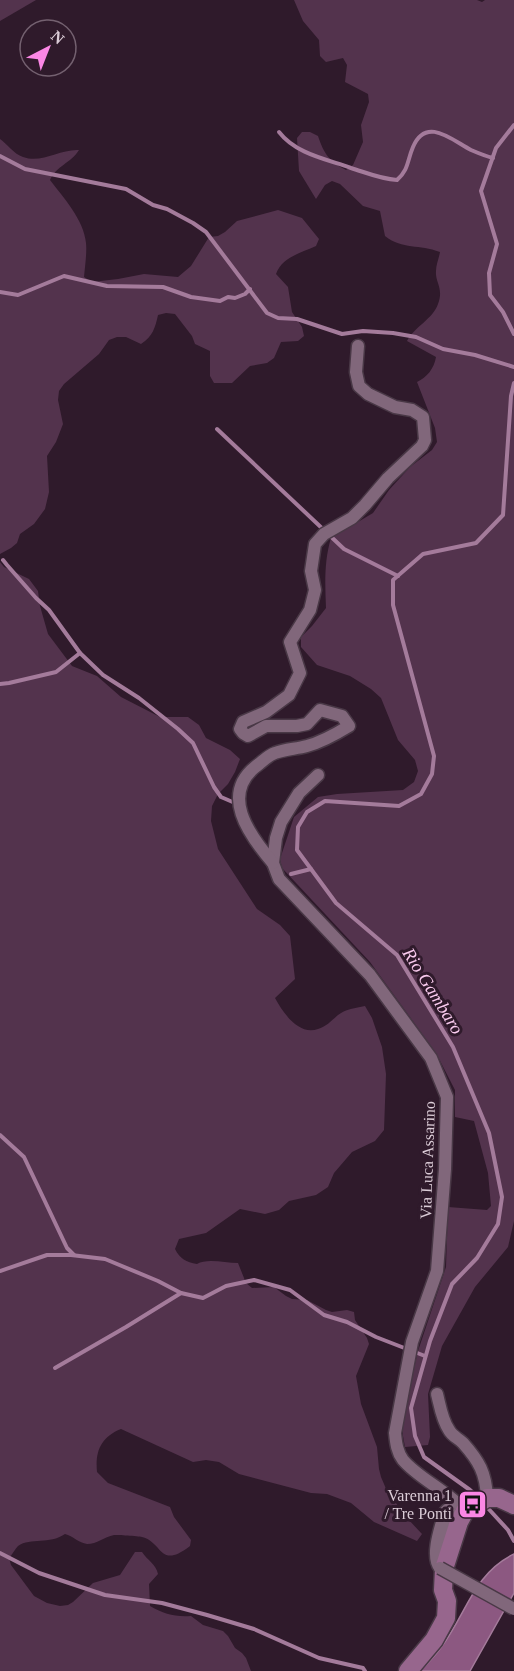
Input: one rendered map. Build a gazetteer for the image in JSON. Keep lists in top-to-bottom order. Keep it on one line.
{"streets":{"street":["Via Luca Assarino"]},"water":["Rio Gambaro"],"places":{"bus stop":["Varenna 1 / Tre Ponti"]},"north":"top right"}
